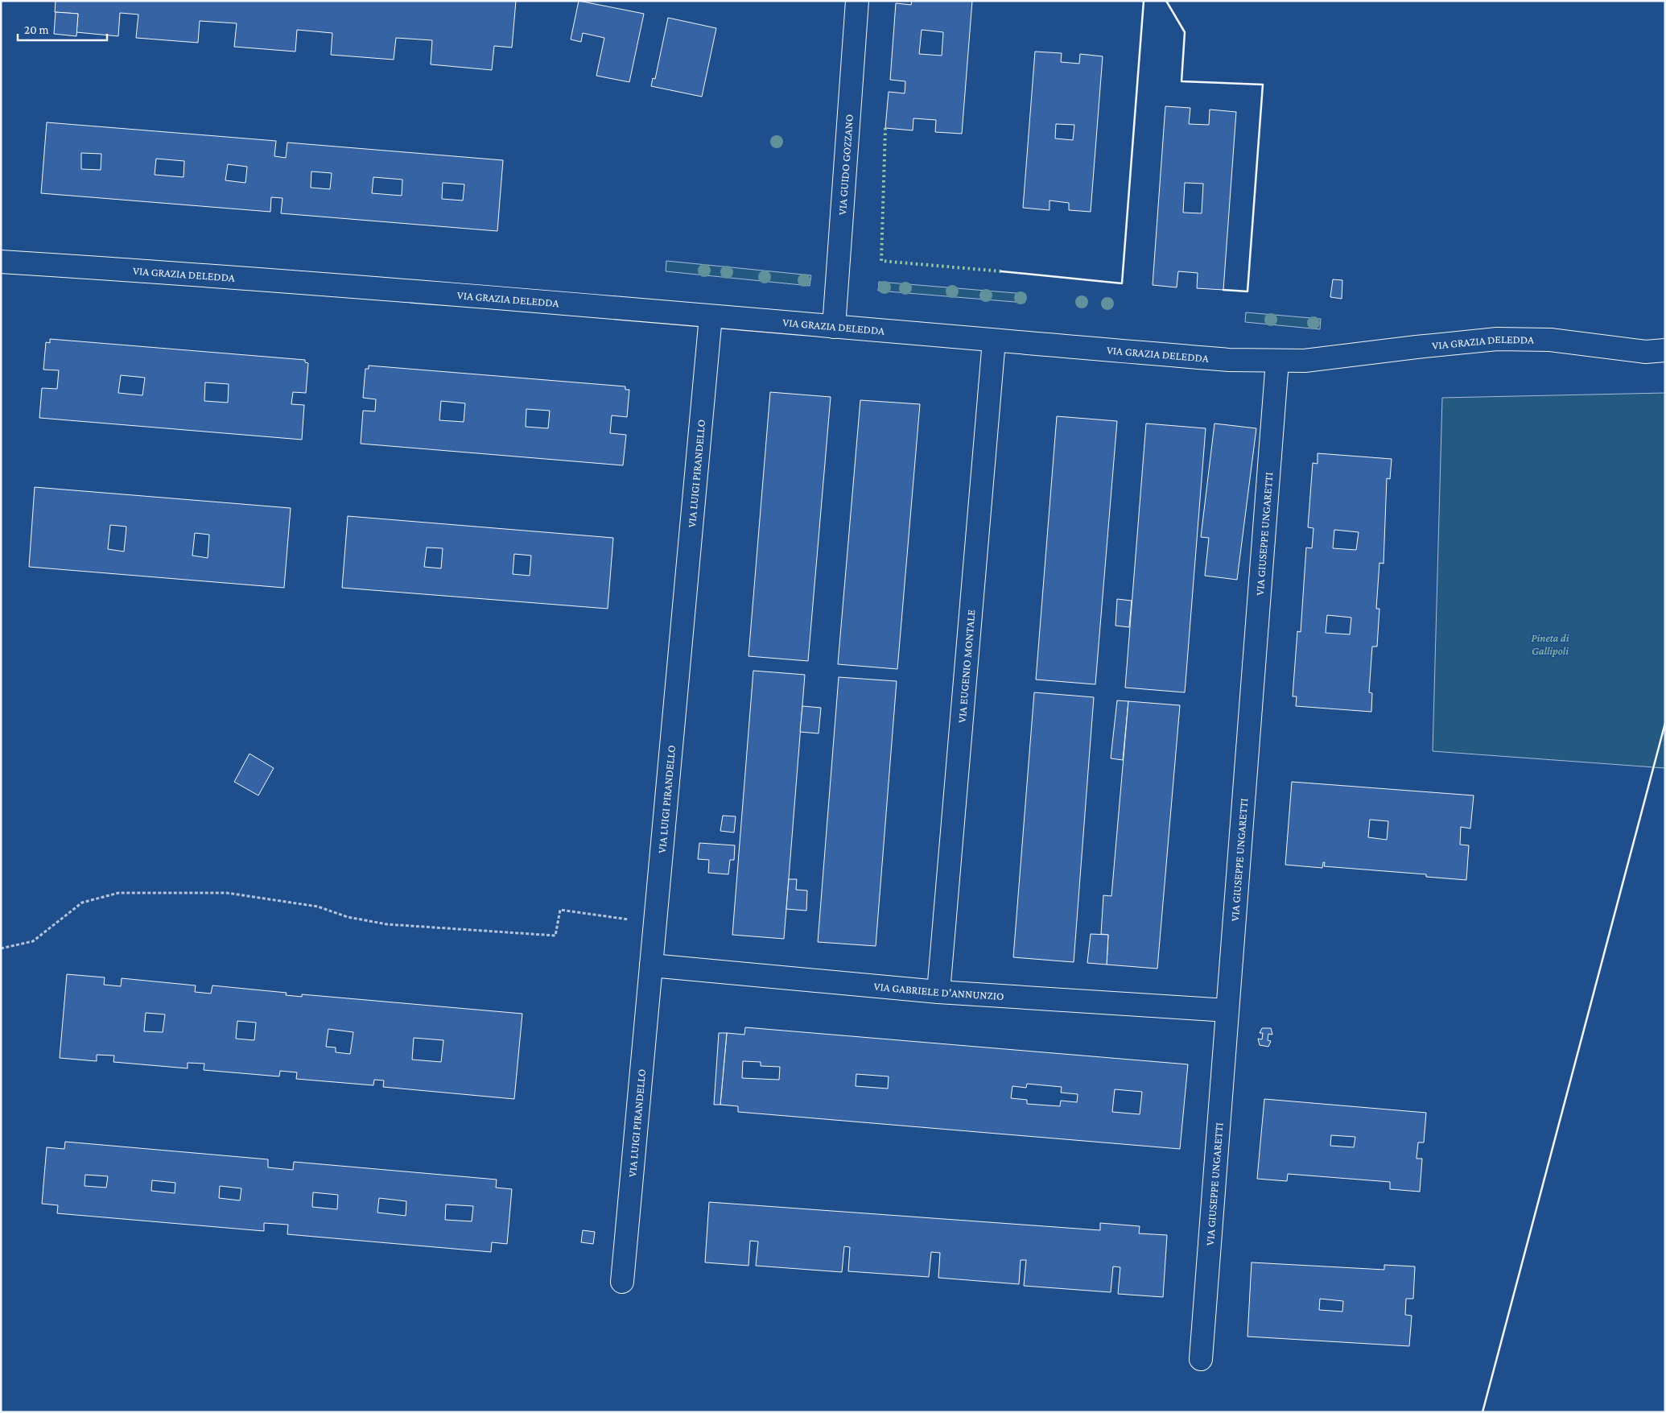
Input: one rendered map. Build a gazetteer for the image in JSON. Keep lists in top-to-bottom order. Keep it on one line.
{"streets":{"street":["VIA GUIDO GOZZANO","VIA GRAZIA DELEDDA","VIA LUIGI PIRANDELLO","VIA GIUSEPPE UNGARETTI","VIA EUGENIO MONTALE","VIA GABRIELE D'ANNUNZIO"]},"crossings":[["VIA GUIDO GOZZANO","VIA GRAZIA DELEDDA"],["VIA GRAZIA DELEDDA","VIA LUIGI PIRANDELLO"],["VIA GRAZIA DELEDDA","VIA GIUSEPPE UNGARETTI"],["VIA GRAZIA DELEDDA","VIA EUGENIO MONTALE"],["VIA LUIGI PIRANDELLO","VIA GABRIELE D'ANNUNZIO"],["VIA GIUSEPPE UNGARETTI","VIA GABRIELE D'ANNUNZIO"],["VIA EUGENIO MONTALE","VIA GABRIELE D'ANNUNZIO"]],"parks":["Pineta di Gallipoli"],"scale_bar":"20 m"}
